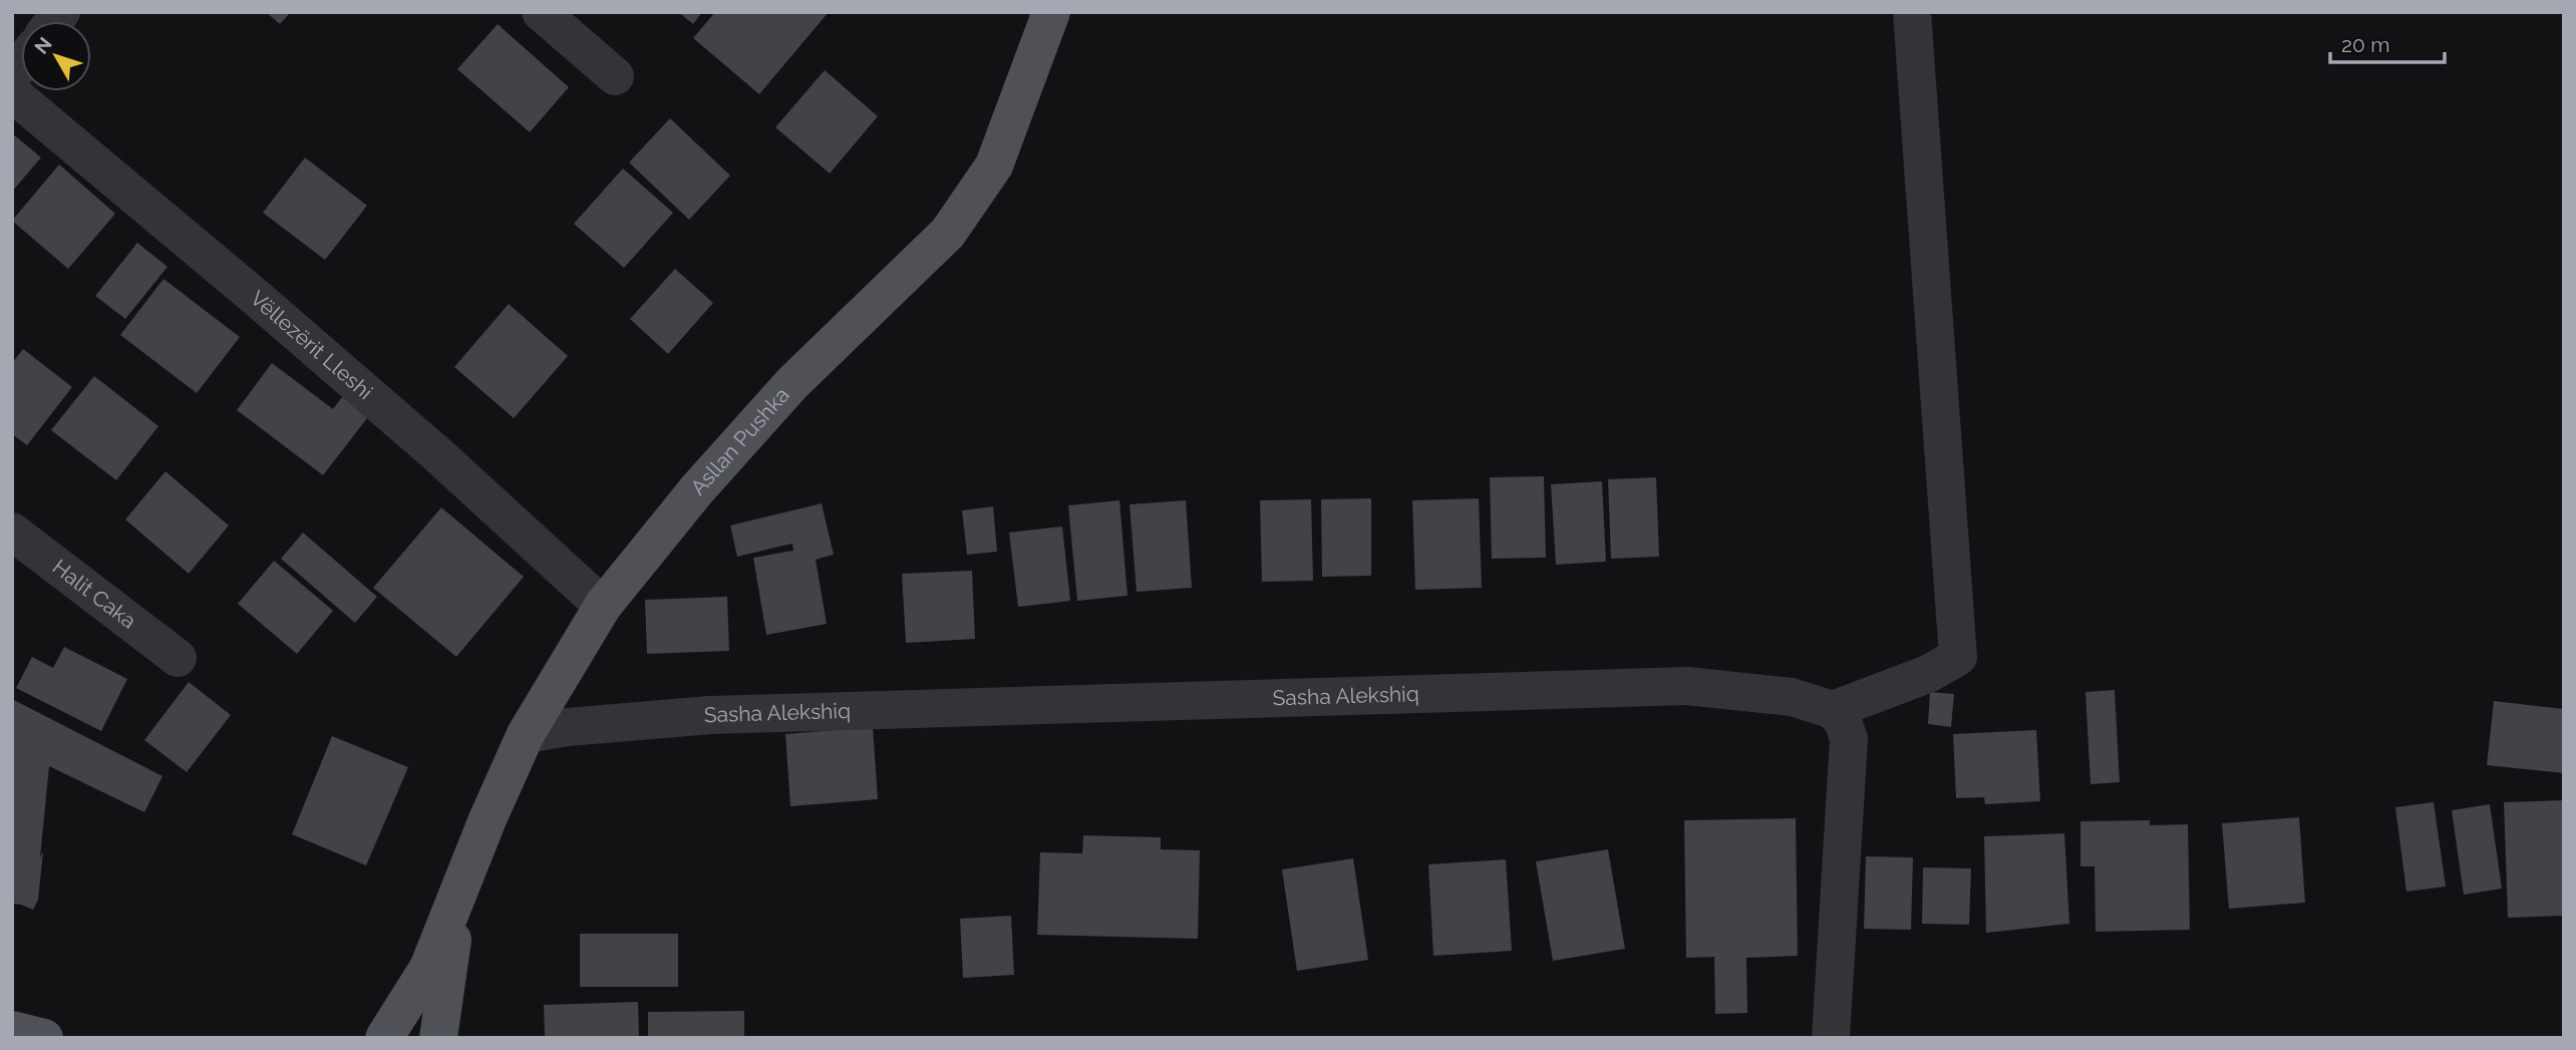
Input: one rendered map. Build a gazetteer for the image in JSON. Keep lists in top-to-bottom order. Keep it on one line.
{"streets":{"main road":["Asllan Pushka"],"street":["Vëllezërit Lleshi","Halit Caka","Sasha Alekshiq"]},"crossings":[["Vëllezërit Lleshi","Asllan Pushka"],["Asllan Pushka","Sasha Alekshiq"]],"scale_bar":"20 m","north":"top left"}
